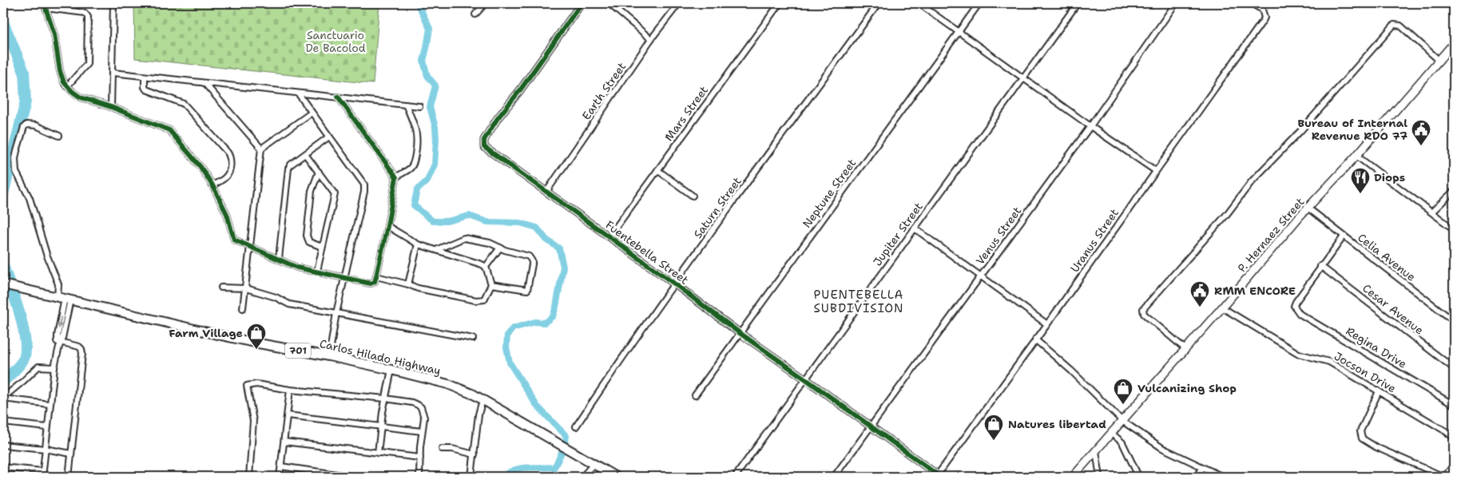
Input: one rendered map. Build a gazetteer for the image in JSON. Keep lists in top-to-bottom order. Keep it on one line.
{"streets":{"main road":["P. Hernaez Street","701","Carlos Hilado Highway"],"street":["Earth Street","Mars Street","Neptune Street","Saturn Street","Jupiter Street","Venus Street","Uranus Street","Fuentebella Street","Celia Avenue","Cesar Avenue","Regina Drive","Jocson Drive"]},"crossings":[["Earth Street","Fuentebella Street"],["Mars Street","Fuentebella Street"],["Neptune Street","Fuentebella Street"],["Saturn Street","Fuentebella Street"],["Jupiter Street","Fuentebella Street"],["P. Hernaez Street","Celia Avenue"],["P. Hernaez Street","Jocson Drive"],["Venus Street","Fuentebella Street"],["Uranus Street","Fuentebella Street"],["Cesar Avenue","Regina Drive"]],"districts":["PUENTEBELLA SUBDIVISION"],"parks":["Sanctuario De Bacolod"],"places":{"public building":["Bureau of Internal Revenue RDO 77","RMM ENCORE"],"restaurant":["Diops"],"shop":["Farm Village","Vulcanizing Shop","Natures libertad"]}}
